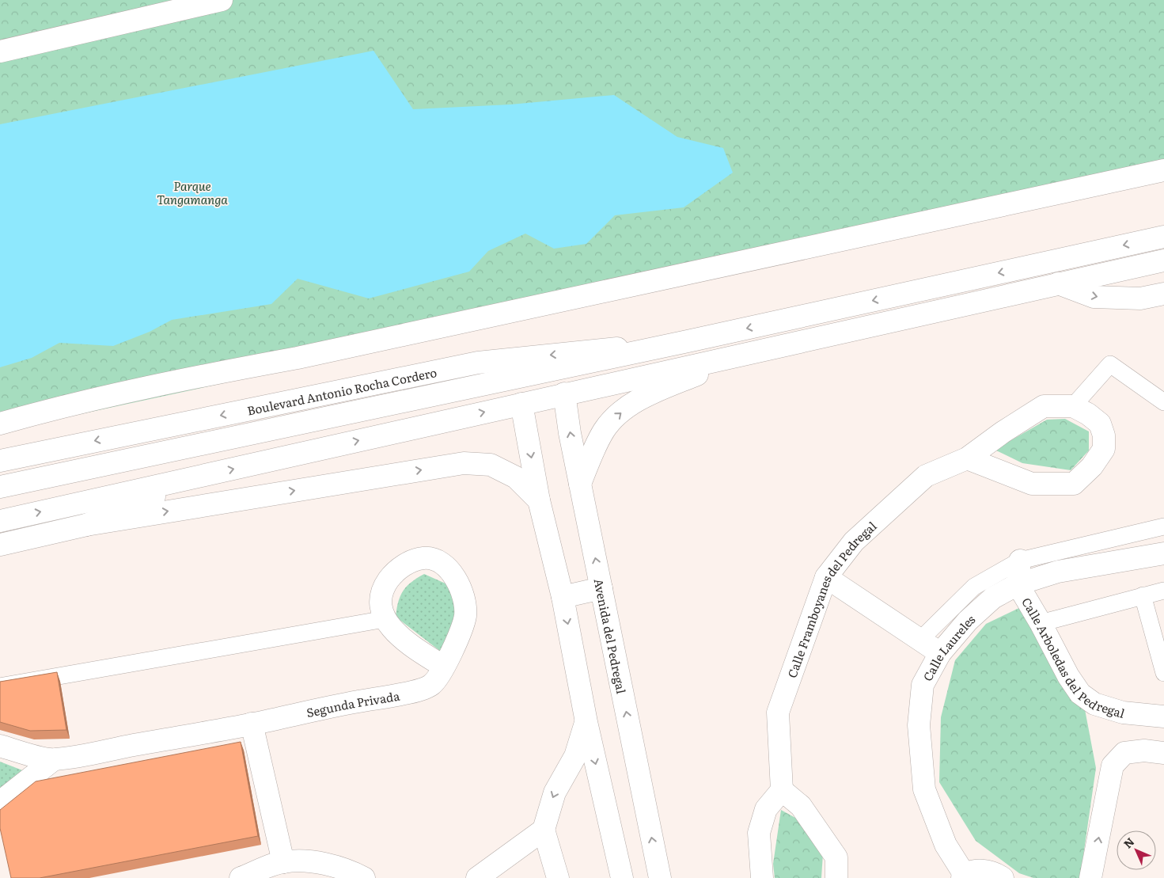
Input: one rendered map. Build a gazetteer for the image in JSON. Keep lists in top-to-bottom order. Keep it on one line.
{"streets":{"main road":["Boulevard Antonio Rocha Cordero","Calle Framboyanes del Pedregal","Avenida del Pedregal","Calle Laureles","Calle Arboledas del Pedregal","Segunda Privada"]},"crossings":[["Calle Laureles","Calle Arboledas del Pedregal"]],"parks":["Parque Tangamanga"],"north":"top left"}
